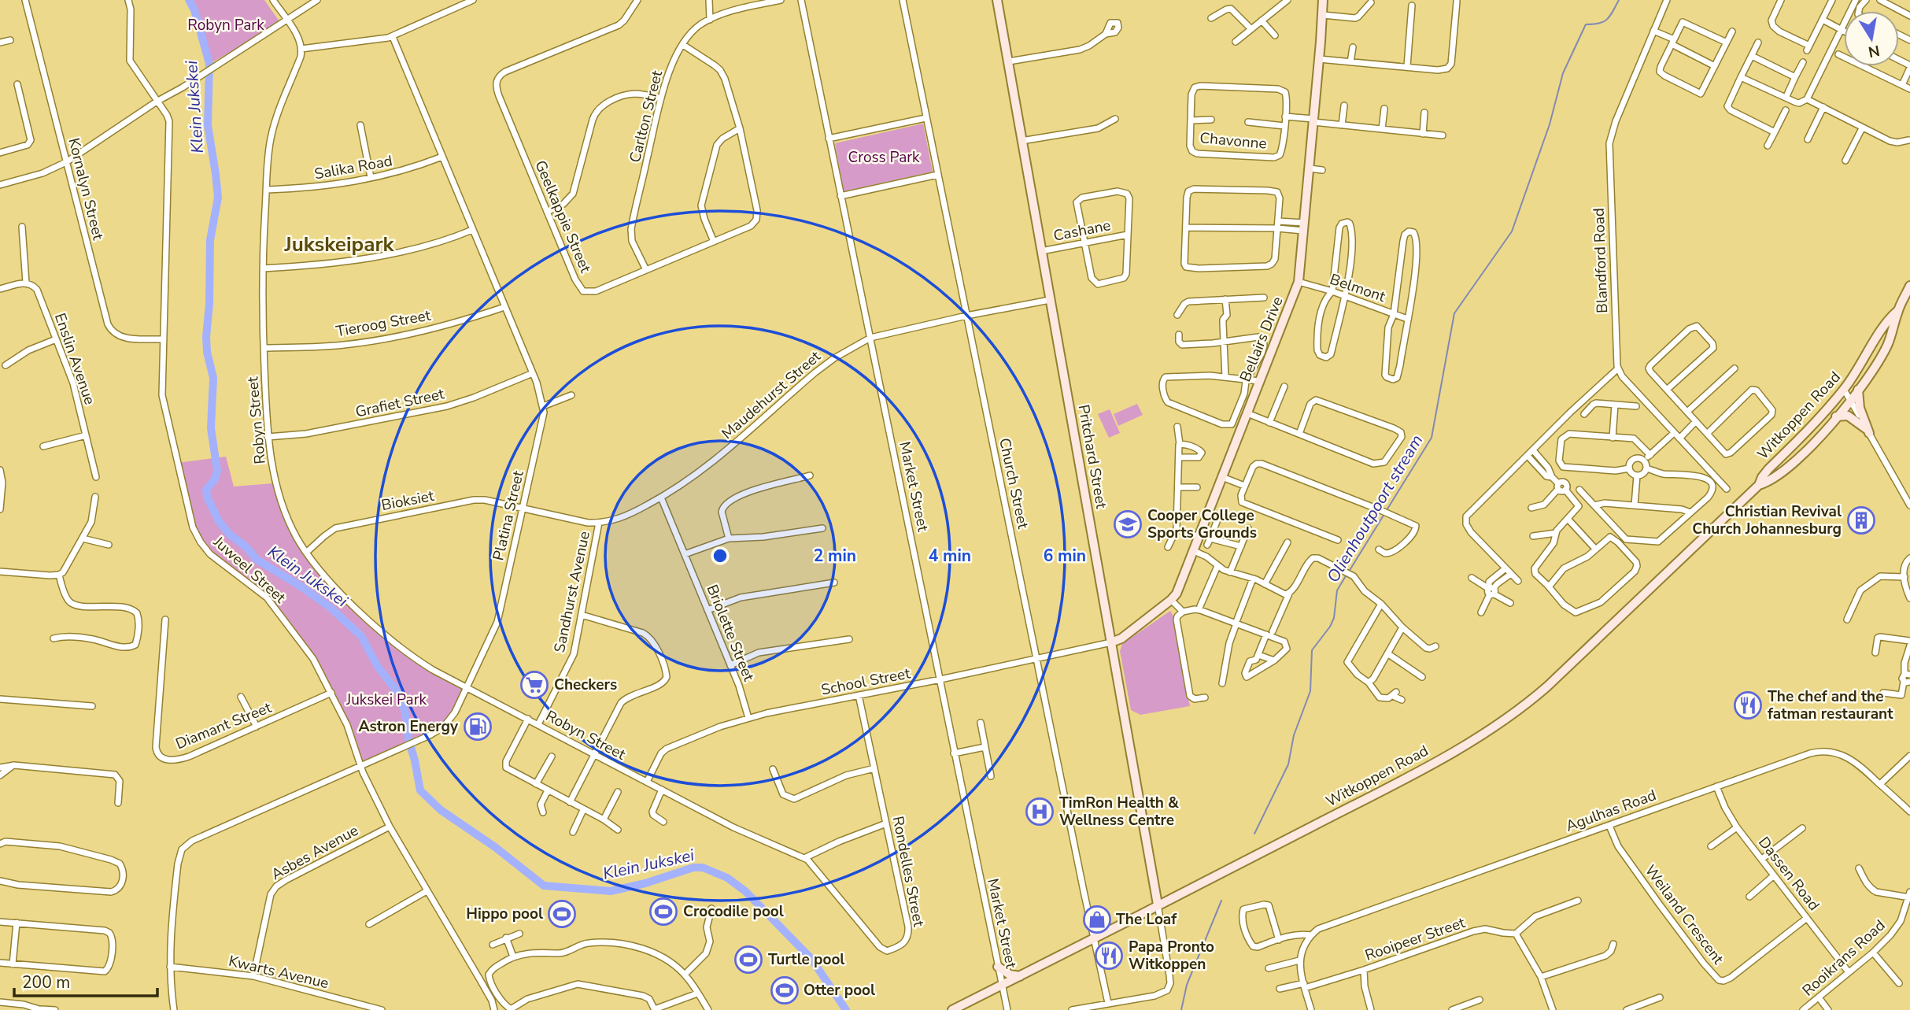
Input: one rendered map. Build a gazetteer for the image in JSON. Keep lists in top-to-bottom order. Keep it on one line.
{"streets":{"street":["Carlton Street","Chavonne","Salika Road","Kornalyn Street","Geelkappie Street","Cashane","Blandford Road","Belmont","Tieroog Street","Bellairs Drive","Enslin Avenue","Maudehurst Street","Grafiet Street","Witkoppen Road","Robyn Street","Pritchard Street","Church Street","Market Street","Bioksiet","Platina Street","Juweel Street","Sandhurst Avenue","Briolette Street","School Street","Diamant Street","Agulhas Road","Asbes Avenue","Rondelles Street","Dassen Road","Weiland Crescent","Rooipeer Street","Rooikrans Road","Kwarts Avenue"]},"crossings":[["Carlton Street","Geelkappie Street"],["Salika Road","Robyn Street"],["Salika Road","Platina Street"],["Kornalyn Street","Juweel Street"],["Cashane","Pritchard Street"],["Belmont","Bellairs Drive"],["Tieroog Street","Robyn Street"],["Tieroog Street","Platina Street"],["Bellairs Drive","Pritchard Street"],["Bellairs Drive","School Street"],["Maudehurst Street","Pritchard Street"],["Maudehurst Street","Church Street"],["Maudehurst Street","Market Street"],["Maudehurst Street","Bioksiet"],["Maudehurst Street","Platina Street"],["Maudehurst Street","Sandhurst Avenue"],["Maudehurst Street","Briolette Street"],["Grafiet Street","Robyn Street"],["Grafiet Street","Platina Street"],["Witkoppen Road","Pritchard Street"],["Witkoppen Road","Church Street"],["Witkoppen Road","Market Street"],["Robyn Street","Bioksiet"],["Robyn Street","Platina Street"],["Robyn Street","Sandhurst Avenue"],["Robyn Street","School Street"],["Robyn Street","Rondelles Street"],["Pritchard Street","Church Street"],["Pritchard Street","School Street"],["Church Street","School Street"],["Market Street","School Street"],["Bioksiet","Platina Street"],["Platina Street","Juweel Street"],["Platina Street","Kwarts Avenue"],["Juweel Street","Diamant Street"],["Juweel Street","Asbes Avenue"],["Briolette Street","School Street"],["School Street","Rondelles Street"],["Agulhas Road","Dassen Road"],["Agulhas Road","Weiland Crescent"],["Asbes Avenue","Kwarts Avenue"],["Dassen Road","Weiland Crescent"],["Dassen Road","Rooikrans Road"]],"districts":["Jukskeipark"],"water":["Klein Jukskei","Olienhoutpoort stream"],"parks":["Robyn Park","Cross Park","Jukskei Park"],"places":{"building":["Christian Revival Church Johannesburg"],"school or university":["Cooper College Sports Grounds"],"supermarket":["Checkers"],"restaurant":["The chef and the fatman restaurant","Papa Pronto Witkoppen"],"fuel station":["Astron Energy"],"hospital":["TimRon Health & Wellness Centre"],"sports":["Crocodile pool","Hippo pool","Turtle pool","Otter pool"],"shop":["The Loaf"]},"scale_bar":"200 m","north":"bottom","rings":["2 min","4 min","6 min"]}
